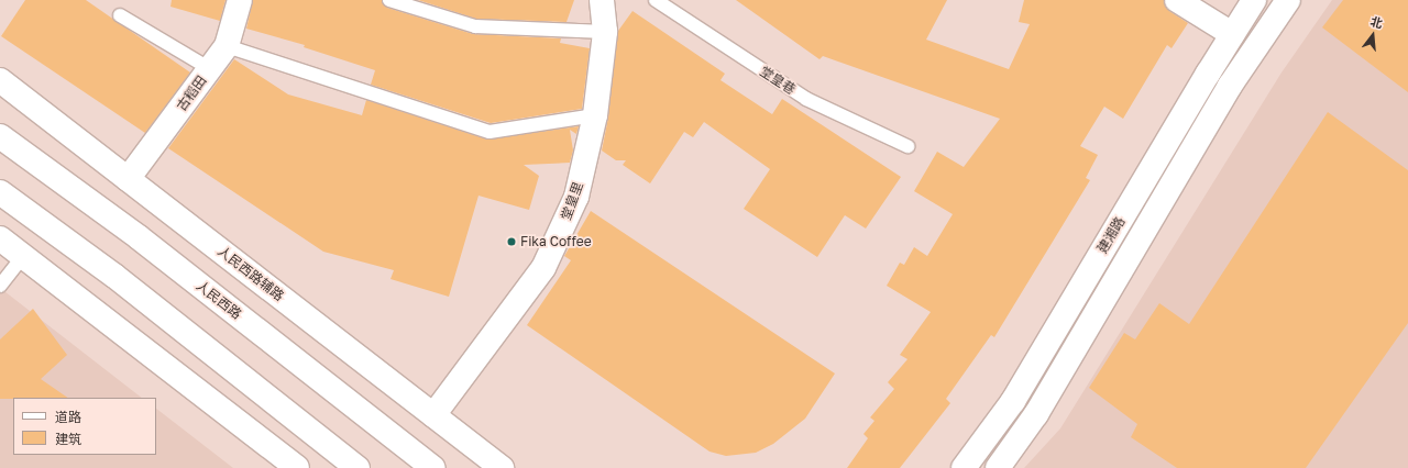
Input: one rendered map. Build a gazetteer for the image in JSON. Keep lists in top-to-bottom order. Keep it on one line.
{"streets":{"main road":["古稻田","堂皇里","建湘路","人民西路辅路","人民西路"],"lane":["堂皇巷"]},"crossings":[["古稻田","人民西路辅路"],["堂皇里","人民西路辅路"]],"places":["Fika Coffee"],"legend":["道路","建筑"],"north":"top"}
